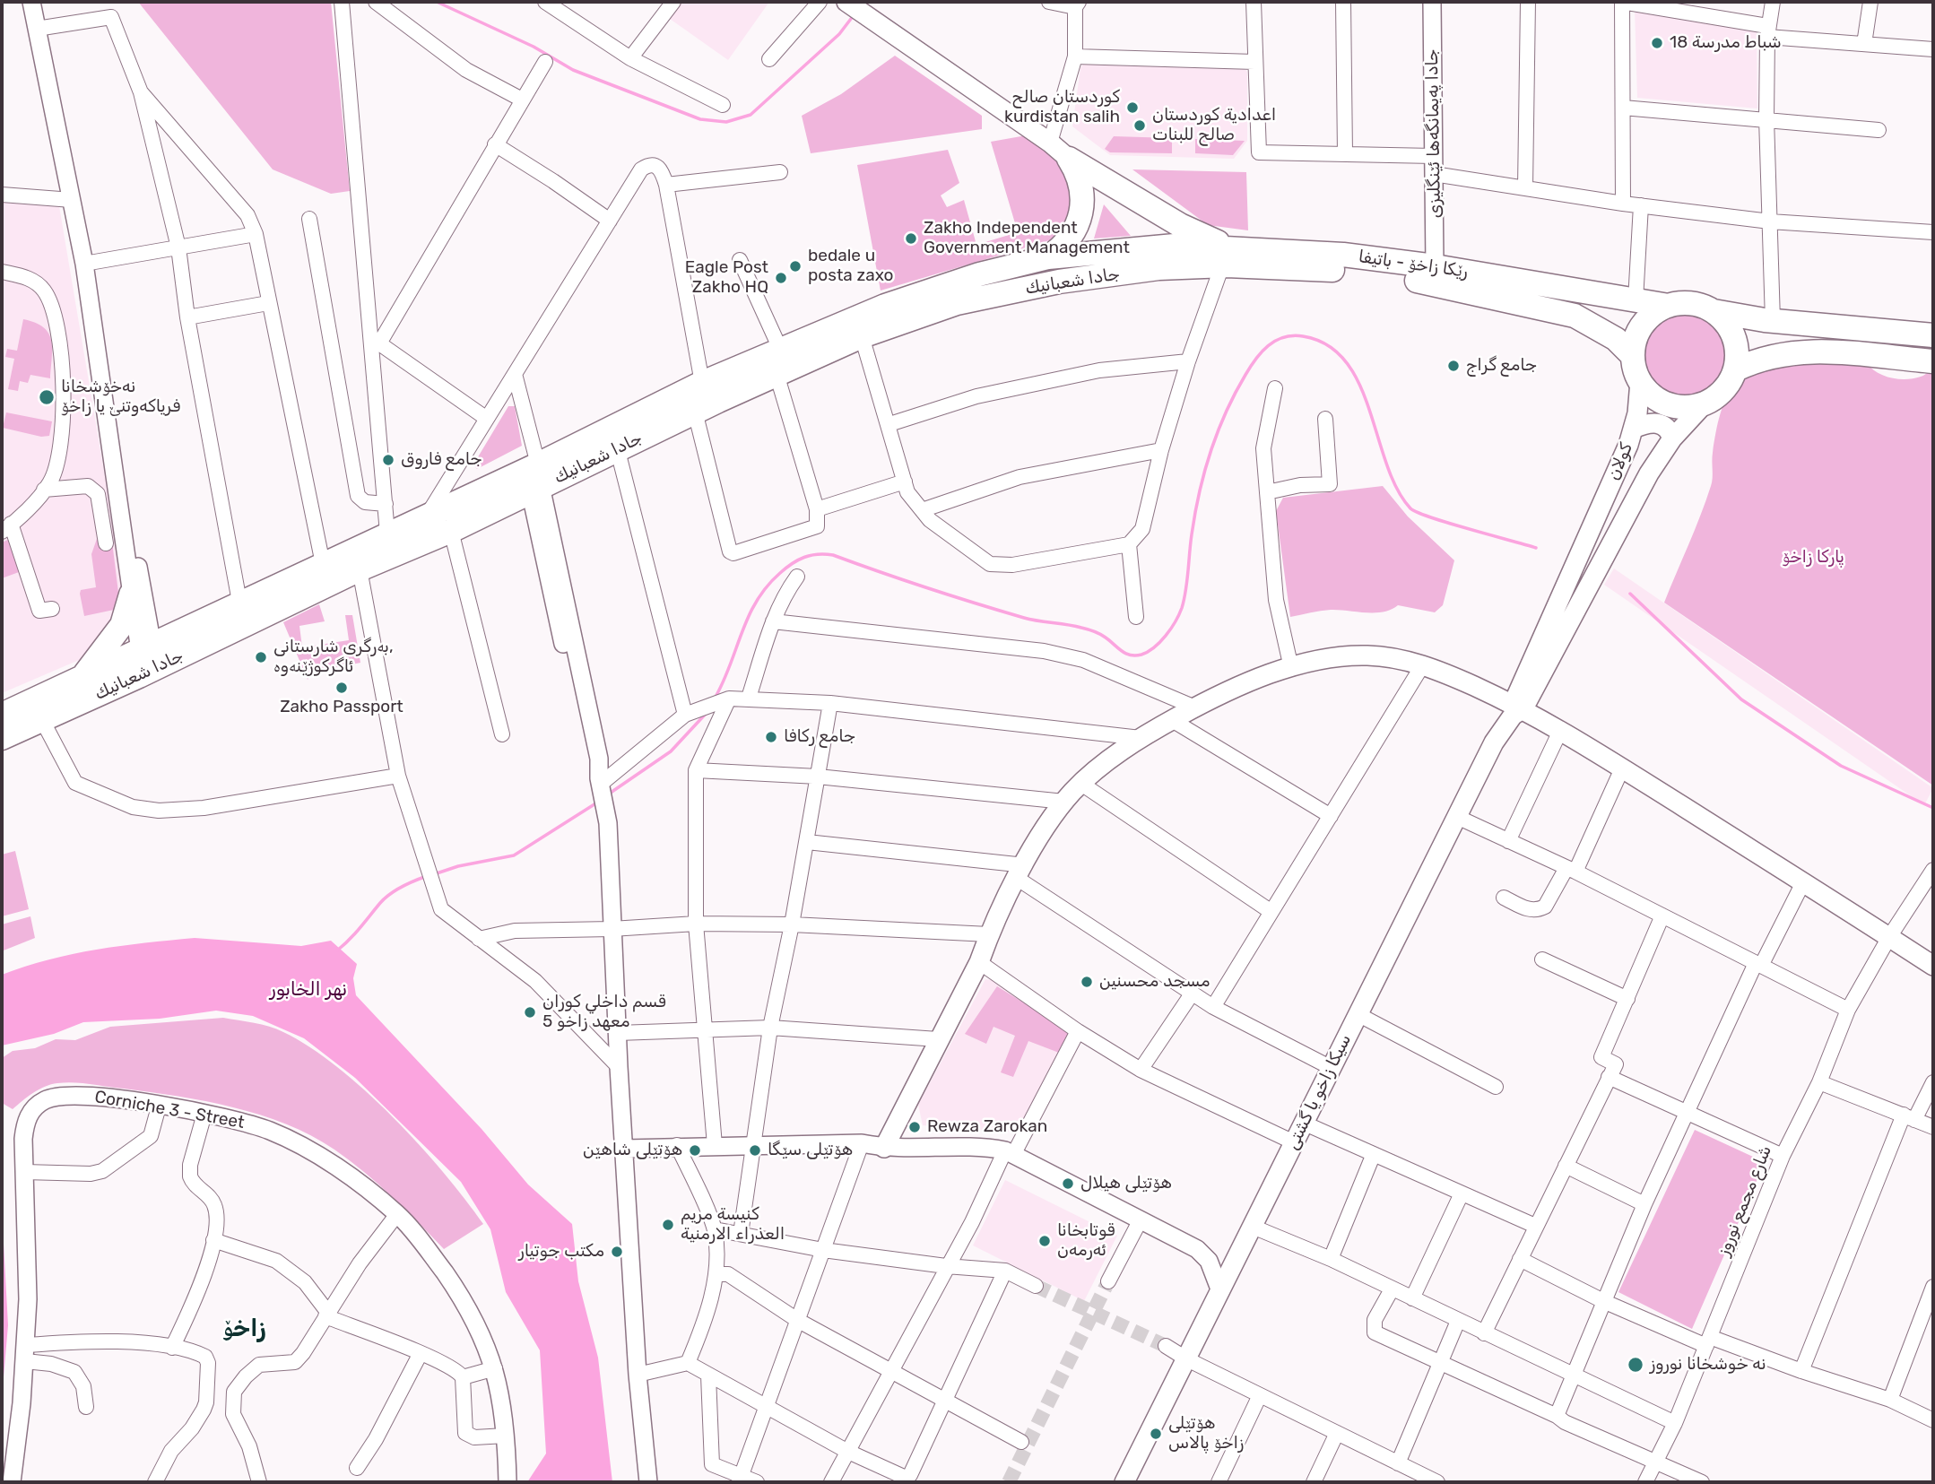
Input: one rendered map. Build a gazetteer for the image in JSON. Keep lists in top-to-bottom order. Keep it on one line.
{"streets":{"highway":["رێکا زاخۆ - باتیفا","جادا شعبانيك"],"main road":["كولان","سیکا زاخو یا گشتى"],"street":["جادا په‌يمانگه‌ها ئێنگليزى","Corniche 3 - Street","شارع مجمع نوروز"]},"crossings":[["جادا په‌يمانگه‌ها ئێنگليزى","رێکا زاخۆ - باتیفا"],["رێکا زاخۆ - باتیفا","جادا شعبانيك"],["رێکا زاخۆ - باتیفا","كولان"],["كولان","سیکا زاخو یا گشتى"]],"districts":["زاخۆ"],"water":["نهر الخابور"],"parks":["پارکا زاخۆ"],"places":["18 شباط مدرسة","كوردستان صالح kurdistan salih","اعدادية كوردستان صالح للبنات","Zakho Independent Government Management","bedale u posta zaxo","Eagle Post Zakho HQ","جامع گراج","نه‌خۆشخانا فرياكه‌وتنێ يا زاخۆ","جامع فاروق","بەرگری شارستانی, ئاگرکوژێنەوە","Zakho Passport","جامع ركافا","مسجد محسنين","قسم داخلي كوران معهد زاخو 5","Rewza Zarokan","هۆتێلی شاهێن","هۆتێلی سێگا","هۆتێلی هیلال","كنيسة مريم العذراء الارمنية","قوتابخانا ئه‌رمه‌ن","مکتب جوتیار","نه خوشخانا نوروز","هۆتێلی زاخۆ پالاس"]}
